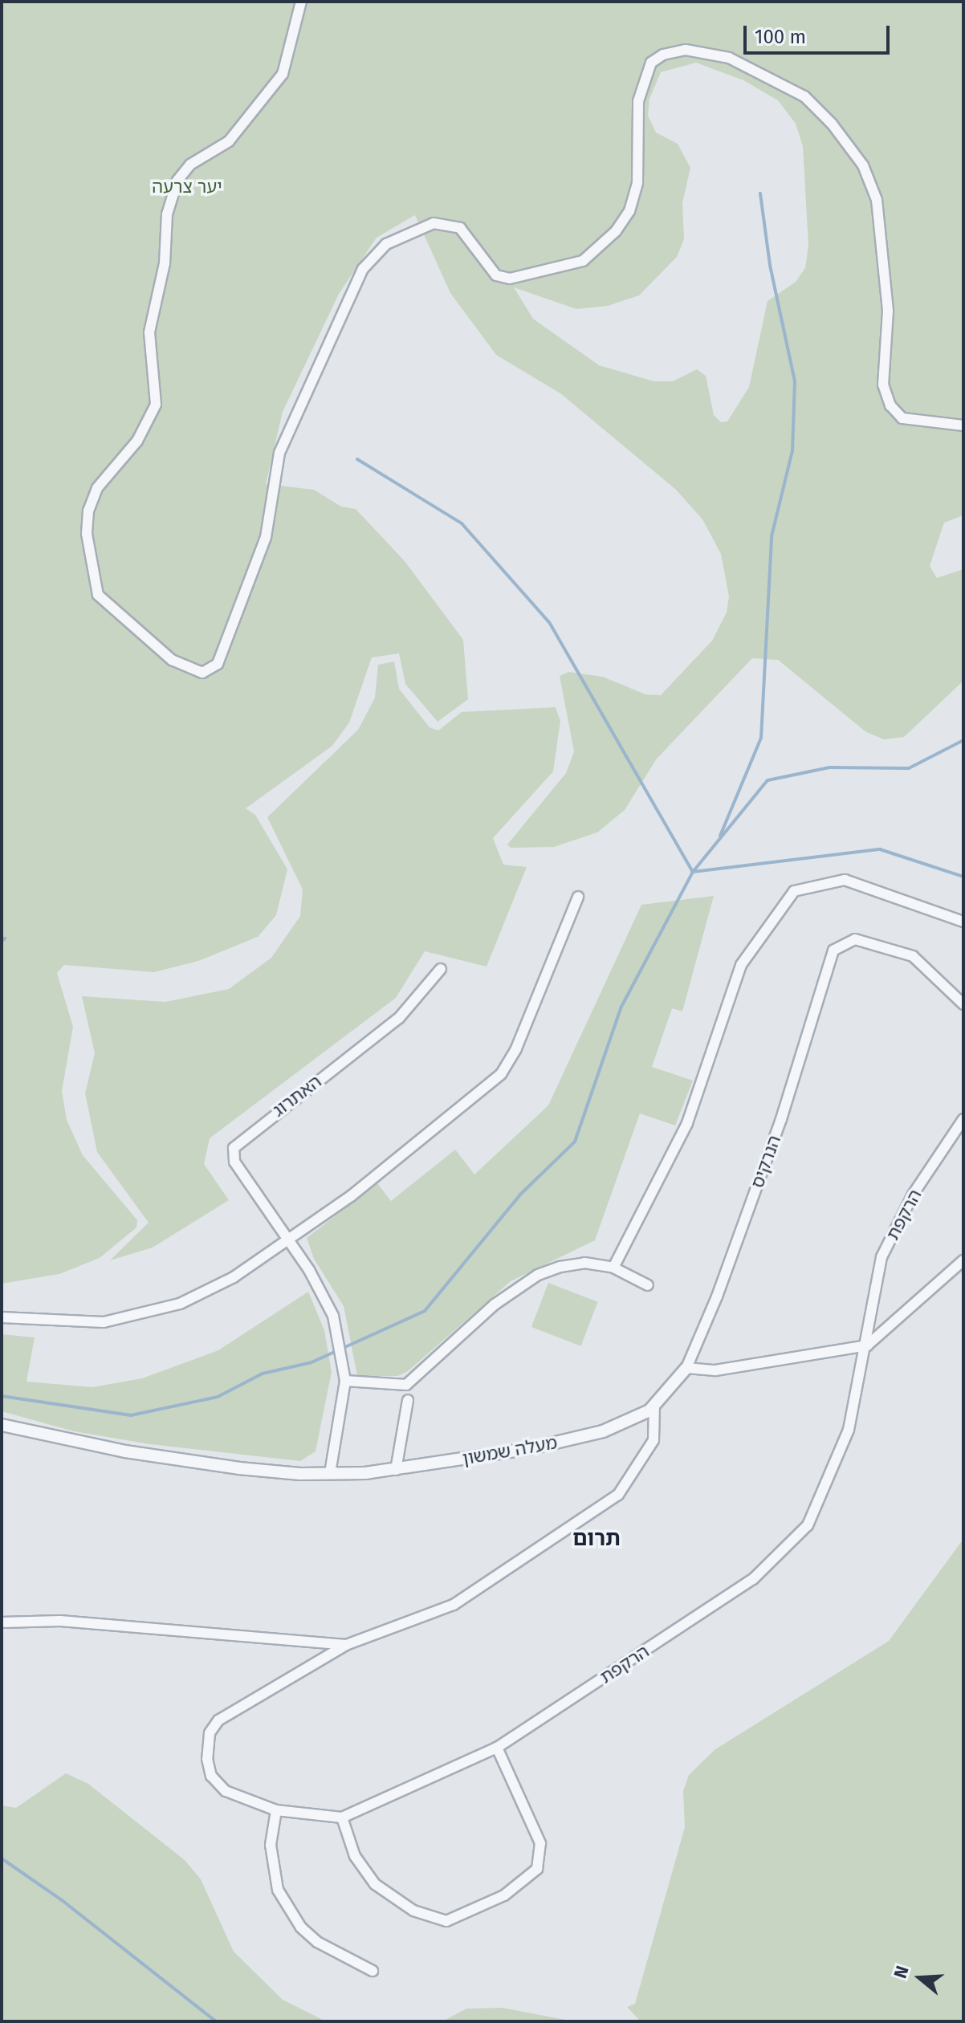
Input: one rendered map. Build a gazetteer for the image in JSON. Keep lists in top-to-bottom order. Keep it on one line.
{"streets":{"street":["האתרוג","הנרקיס","הרקפת","מעלה שמשון"]},"crossings":[["הנרקיס","מעלה שמשון"]],"districts":["תרום"],"parks":["יער צרעה"],"scale_bar":"100 m","north":"left"}
